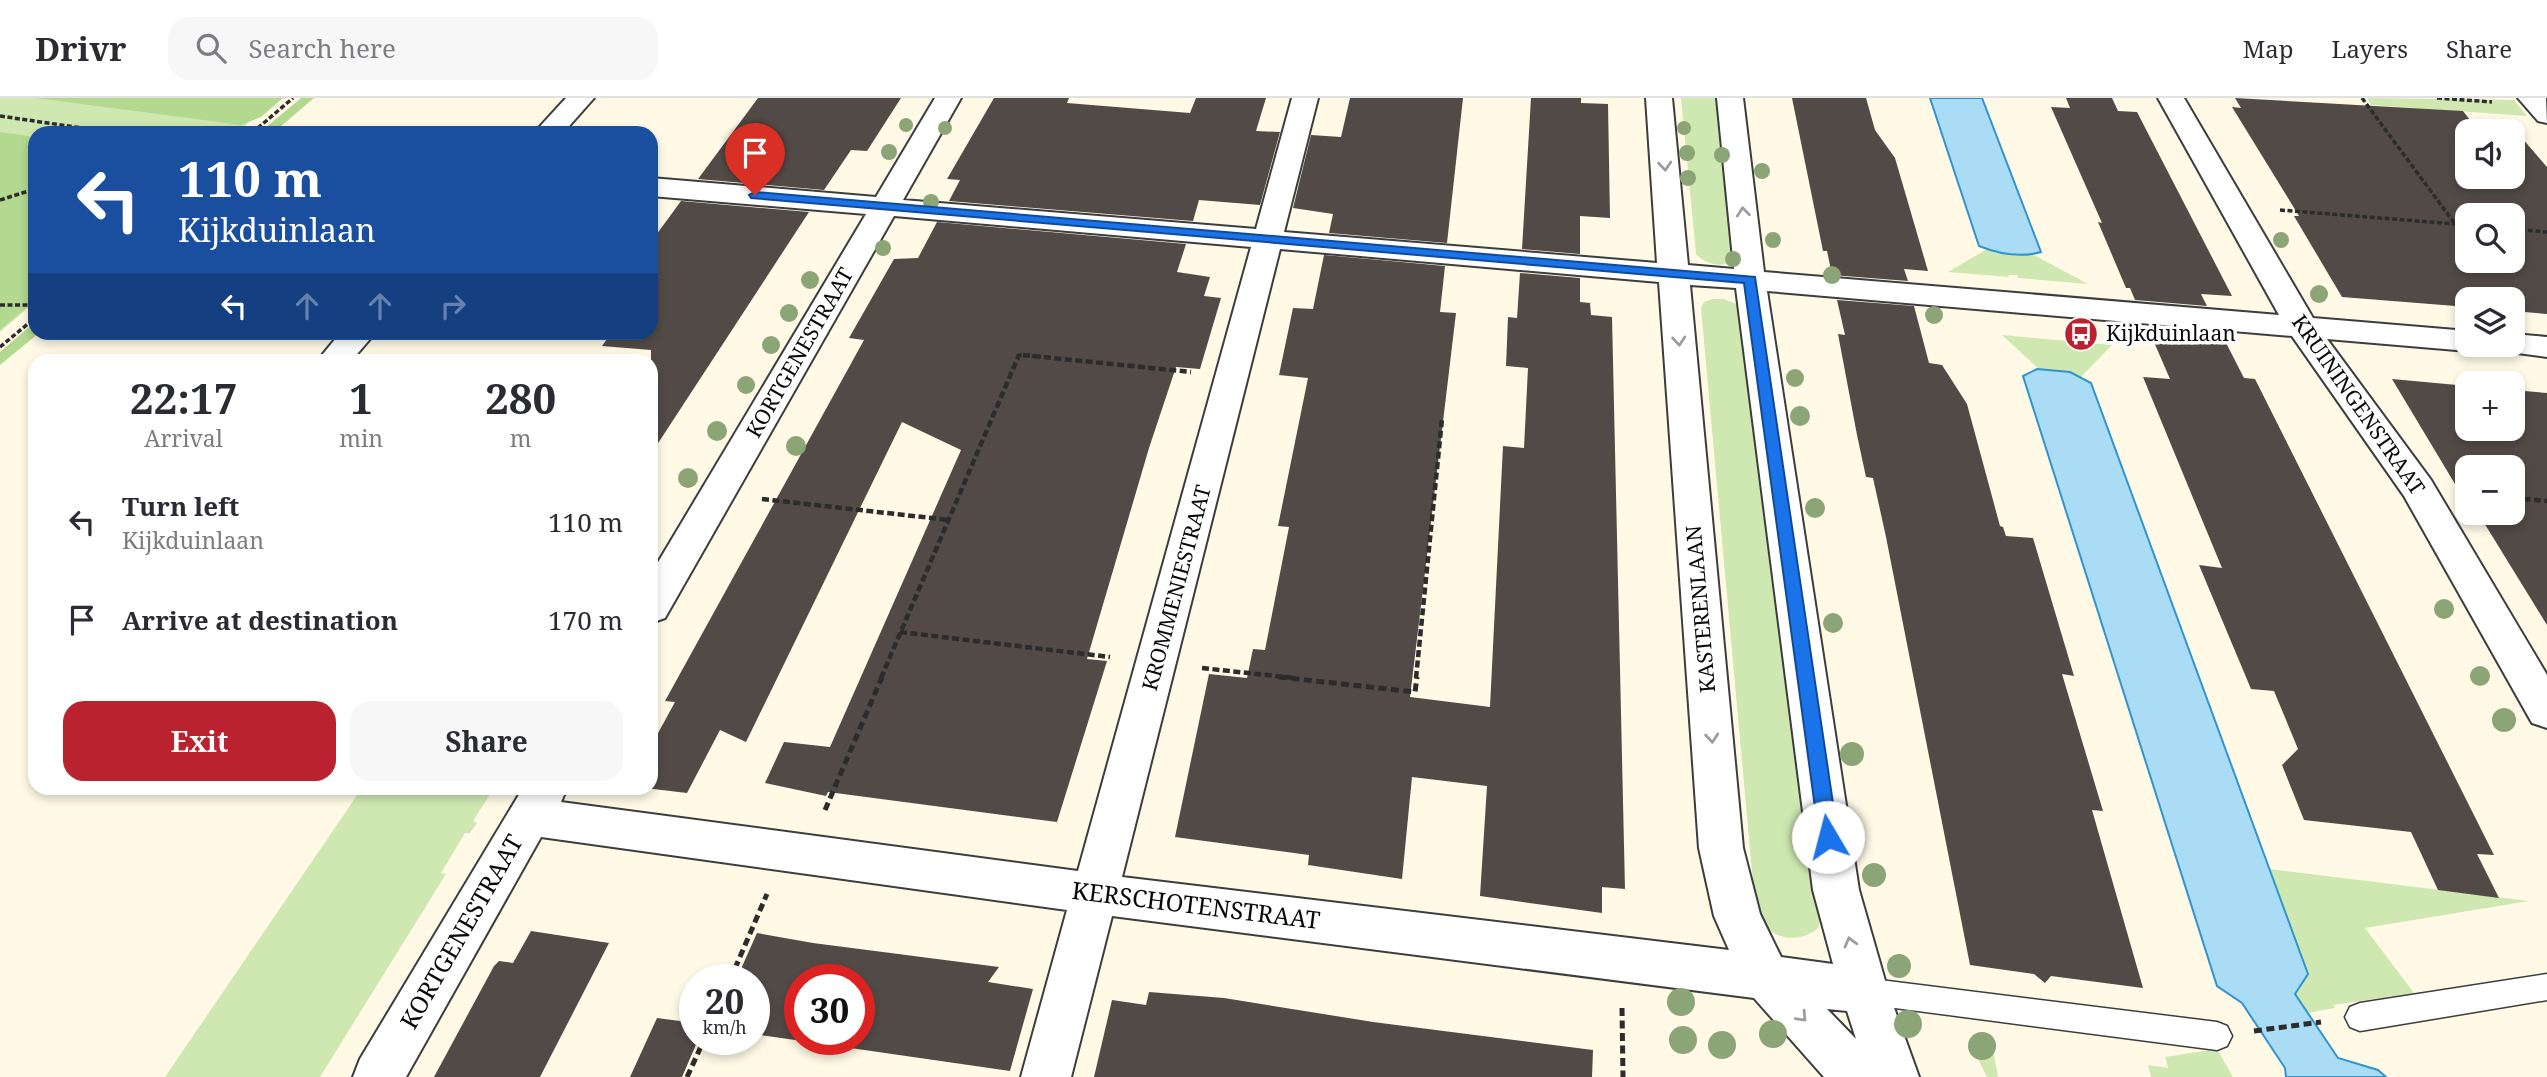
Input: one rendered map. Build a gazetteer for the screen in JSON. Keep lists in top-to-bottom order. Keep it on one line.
{"streets":{"street":["KORTGENESTRAAT","KRUININGENSTRAAT","KROMMENIESTRAAT","KASTERENLAAN","KERSCHOTENSTRAAT"]},"crossings":[["KORTGENESTRAAT","KERSCHOTENSTRAAT"],["KROMMENIESTRAAT","KERSCHOTENSTRAAT"],["KASTERENLAAN","KERSCHOTENSTRAAT"]],"places":{"bus stop":["Kijkduinlaan"]},"page":{"header":"Drivr","search":"Search here","nav":["Map","Layers","Share"],"map_buttons":["+","−"],"turn":["110 m","Kijkduinlaan"],"eta":["22:17","Arrival","1","min","280","m"],"list":[{"name":"Turn left","note":"Kijkduinlaan","value":"110 m"},{"name":"Arrive at destination","value":"170 m"}],"buttons":["Exit","Share"],"speed":"20 km/h","limit":"30"}}
